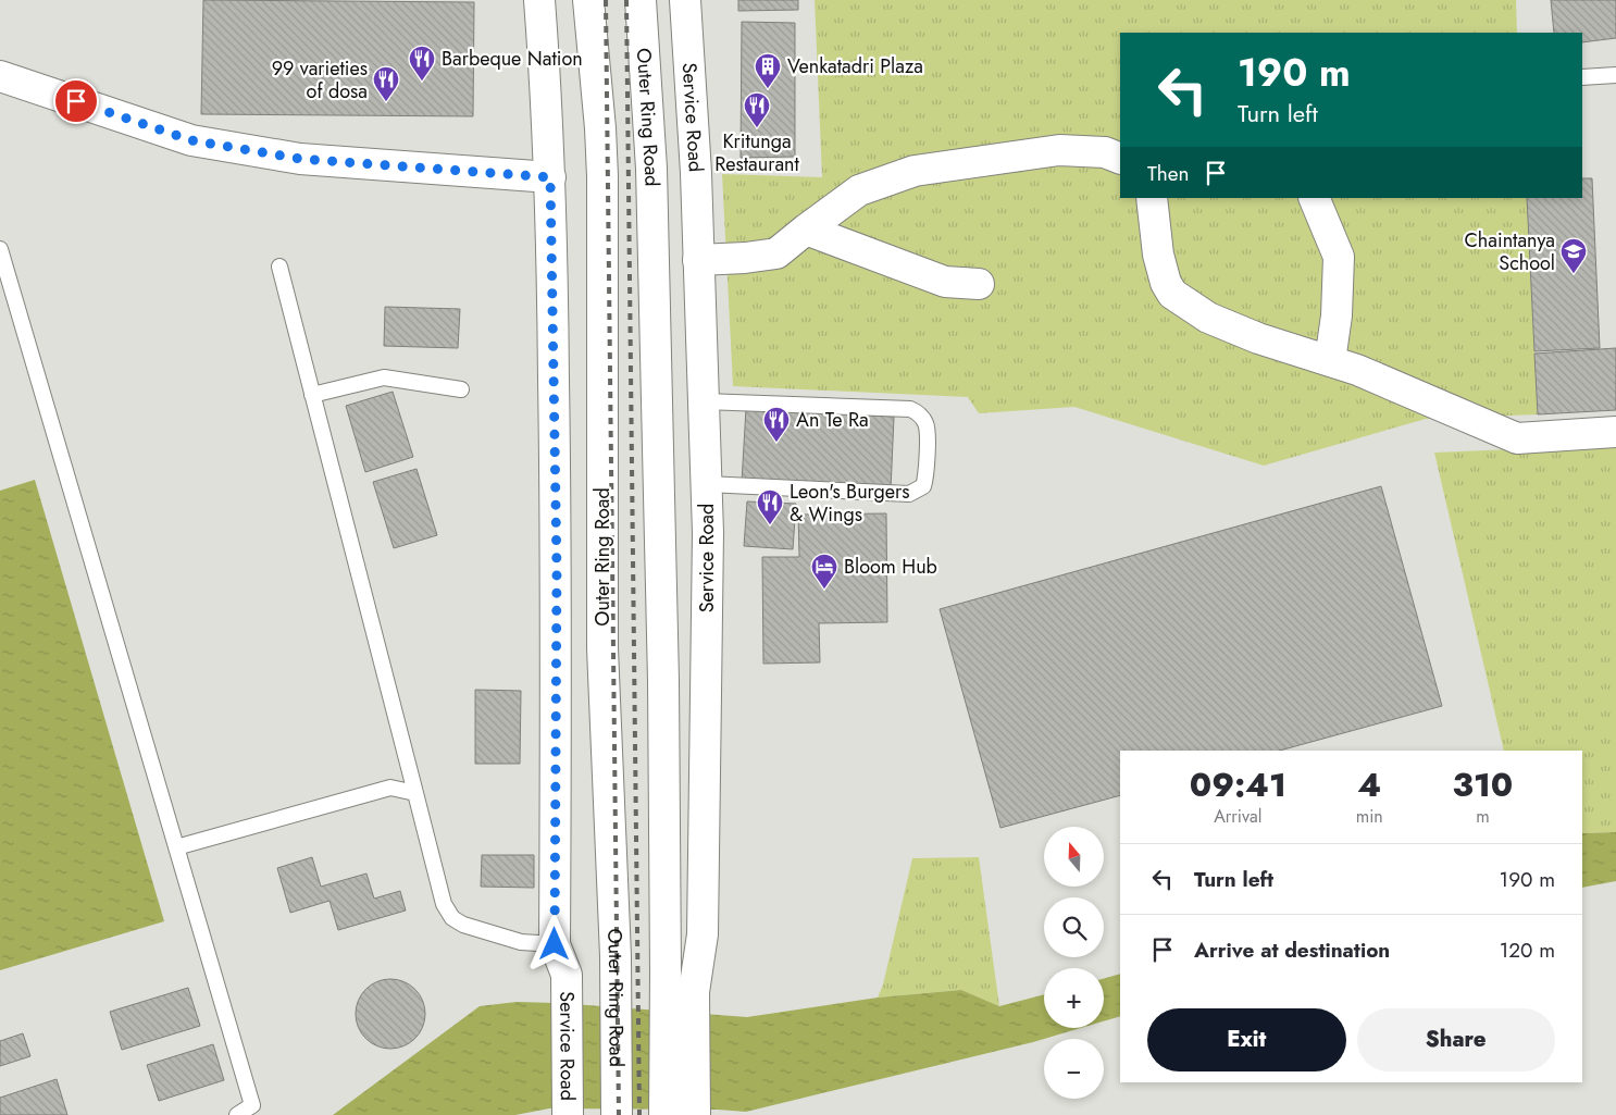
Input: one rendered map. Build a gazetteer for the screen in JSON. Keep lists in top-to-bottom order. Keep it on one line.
{"streets":{"main road":["Outer Ring Road","Service Road"]},"crossings":[["Outer Ring Road","Service Road"]],"places":{"restaurant":["Barbeque Nation","99 varieties of dosa","Kritunga Restaurant","An Te Ra","Leon's Burgers & Wings"],"building":["Venkatadri Plaza"],"school or university":["Chaintanya School"],"hotel":["Bloom Hub"]},"north":"top","page":{"turn":["190 m","Turn left"],"then":"Then","eta":["09:41","Arrival","4","min","310","m"],"map_buttons":["+","−"],"list":[{"name":"Turn left","value":"190 m"},{"name":"Arrive at destination","value":"120 m"}],"buttons":["Exit","Share"]}}
